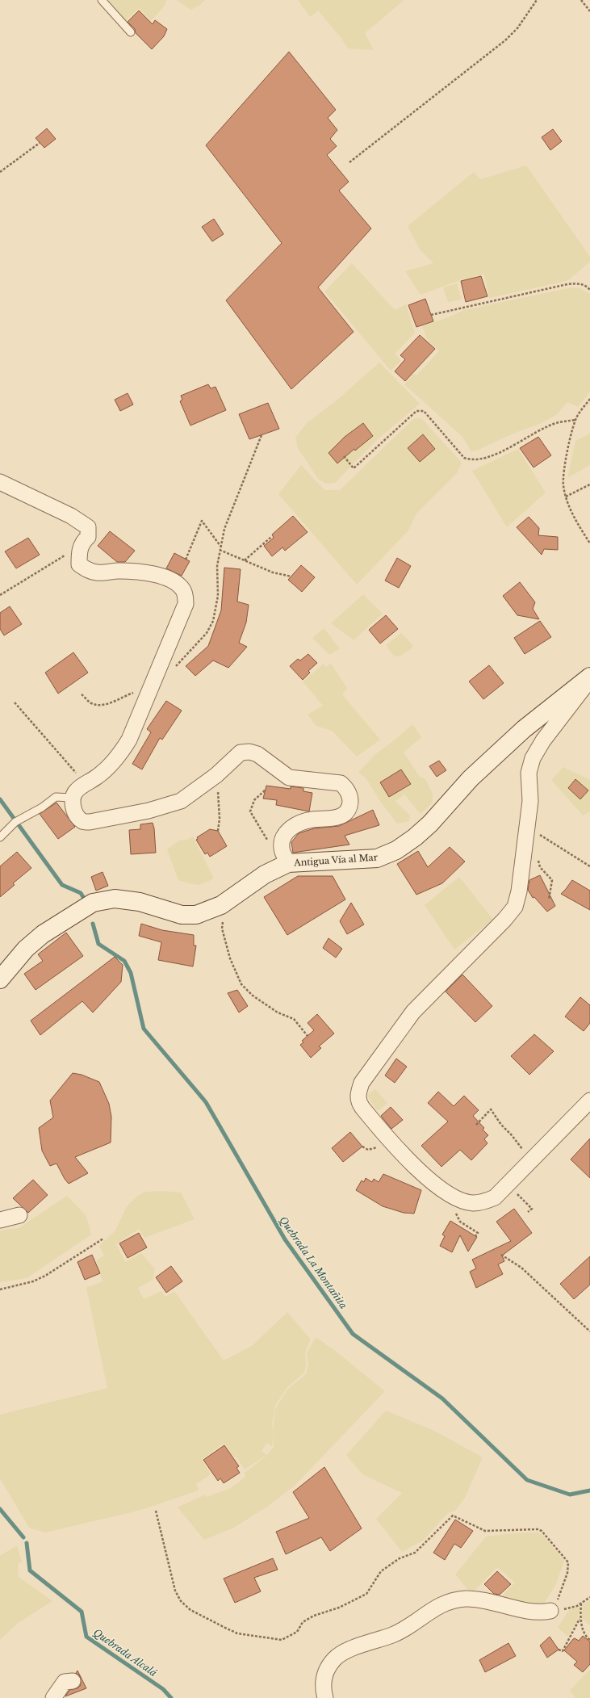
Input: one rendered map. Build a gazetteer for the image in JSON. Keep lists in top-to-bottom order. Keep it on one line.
{"streets":{"main road":["Antigua Vía al Mar"]},"water":["Quebrada La Montañita","Quebrada Alcalá"]}
